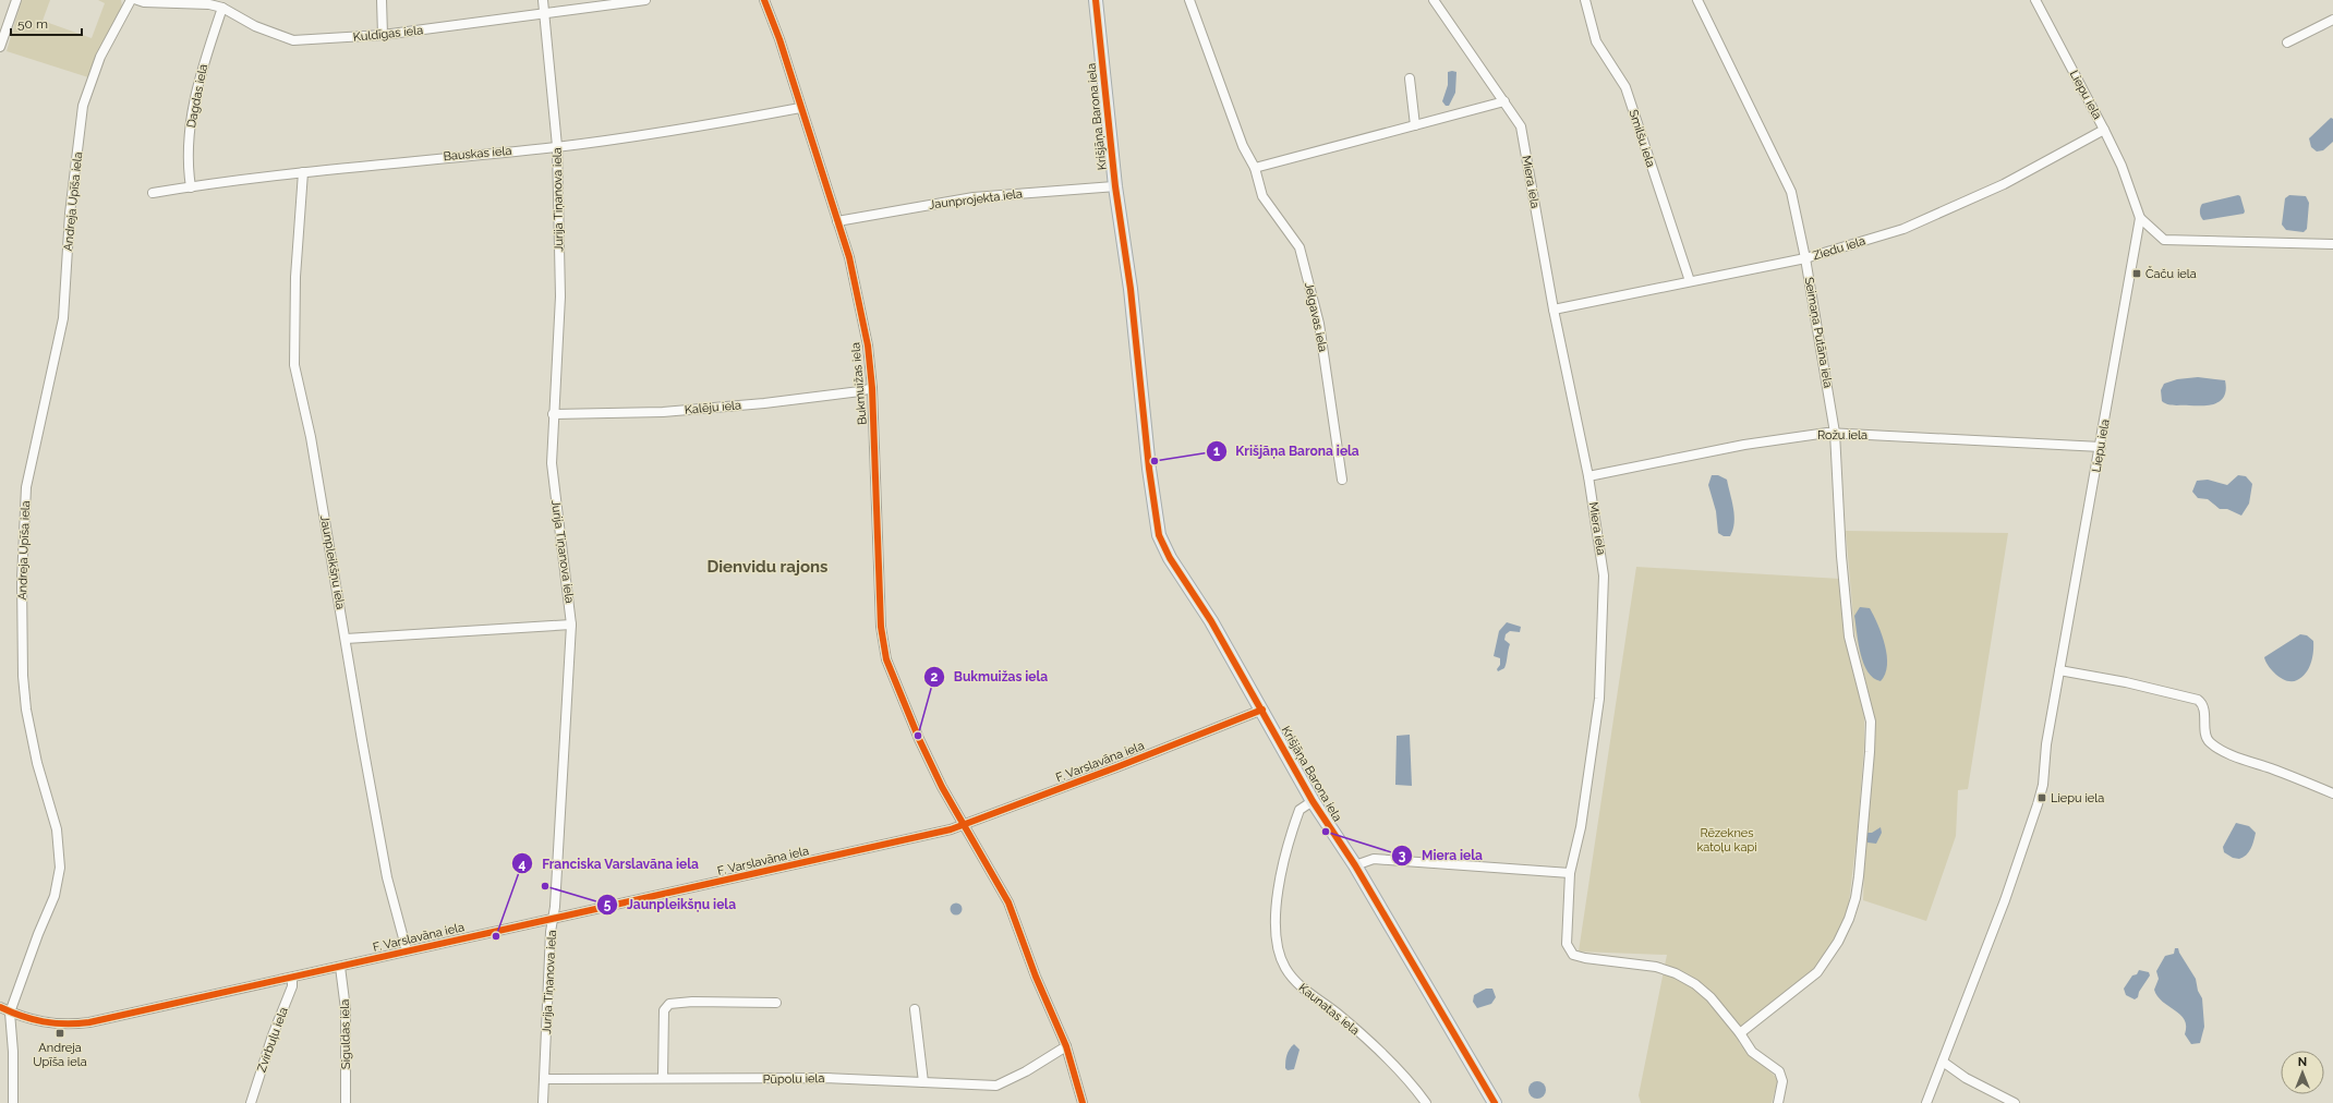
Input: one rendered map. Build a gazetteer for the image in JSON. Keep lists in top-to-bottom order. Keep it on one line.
{"streets":{"main road":["Krišjāņa Barona iela"],"street":["Kuldīgas iela","Liepu iela","Dagdas iela","Smilšu iela","Bauskas iela","Miera iela","Jurija Tiņanova iela","Jaunprojekta iela","Andreja Upīša iela","Ziedu iela","Jelgavas iela","Seimaņa Putāna iela","Bukmuižas iela","Kalēju iela","Rožu iela","Jaunpleikšņu iela","F. Varslavāna iela","Kaunatas iela","Siguldas iela","Zvirbuļu iela","Pūpolu iela"]},"crossings":[["Kuldīgas iela","Dagdas iela"],["Kuldīgas iela","Jurija Tiņanova iela"],["Liepu iela","Ziedu iela"],["Liepu iela","Rožu iela"],["Dagdas iela","Bauskas iela"],["Krišjāņa Barona iela","Jaunprojekta iela"],["Krišjāņa Barona iela","F. Varslavāna iela"],["Krišjāņa Barona iela","Kaunatas iela"],["Smilšu iela","Ziedu iela"],["Bauskas iela","Jurija Tiņanova iela"],["Bauskas iela","Bukmuižas iela"],["Bauskas iela","Jaunpleikšņu iela"],["Miera iela","Ziedu iela"],["Miera iela","Seimaņa Putāna iela"],["Miera iela","Rožu iela"],["Jurija Tiņanova iela","Kalēju iela"],["Jurija Tiņanova iela","F. Varslavāna iela"],["Jurija Tiņanova iela","Pūpolu iela"],["Jaunprojekta iela","Bukmuižas iela"],["Andreja Upīša iela","F. Varslavāna iela"],["Ziedu iela","Seimaņa Putāna iela"],["Seimaņa Putāna iela","Rožu iela"],["Bukmuižas iela","Kalēju iela"],["Bukmuižas iela","F. Varslavāna iela"],["Bukmuižas iela","Pūpolu iela"],["Jaunpleikšņu iela","F. Varslavāna iela"],["F. Varslavāna iela","Siguldas iela"],["F. Varslavāna iela","Zvirbuļu iela"]],"districts":["Dienvidu rajons"],"parks":["Rēzeknes katoļu kapi"],"places":{"transit":["Čaču iela","Liepu iela","Andreja Upīša iela"],"other":["Krišjāņa Barona iela","Bukmuižas iela","Miera iela","Jaunpleikšņu iela","Franciska Varslavāna iela"]},"scale_bar":"50 m","north":"top"}
